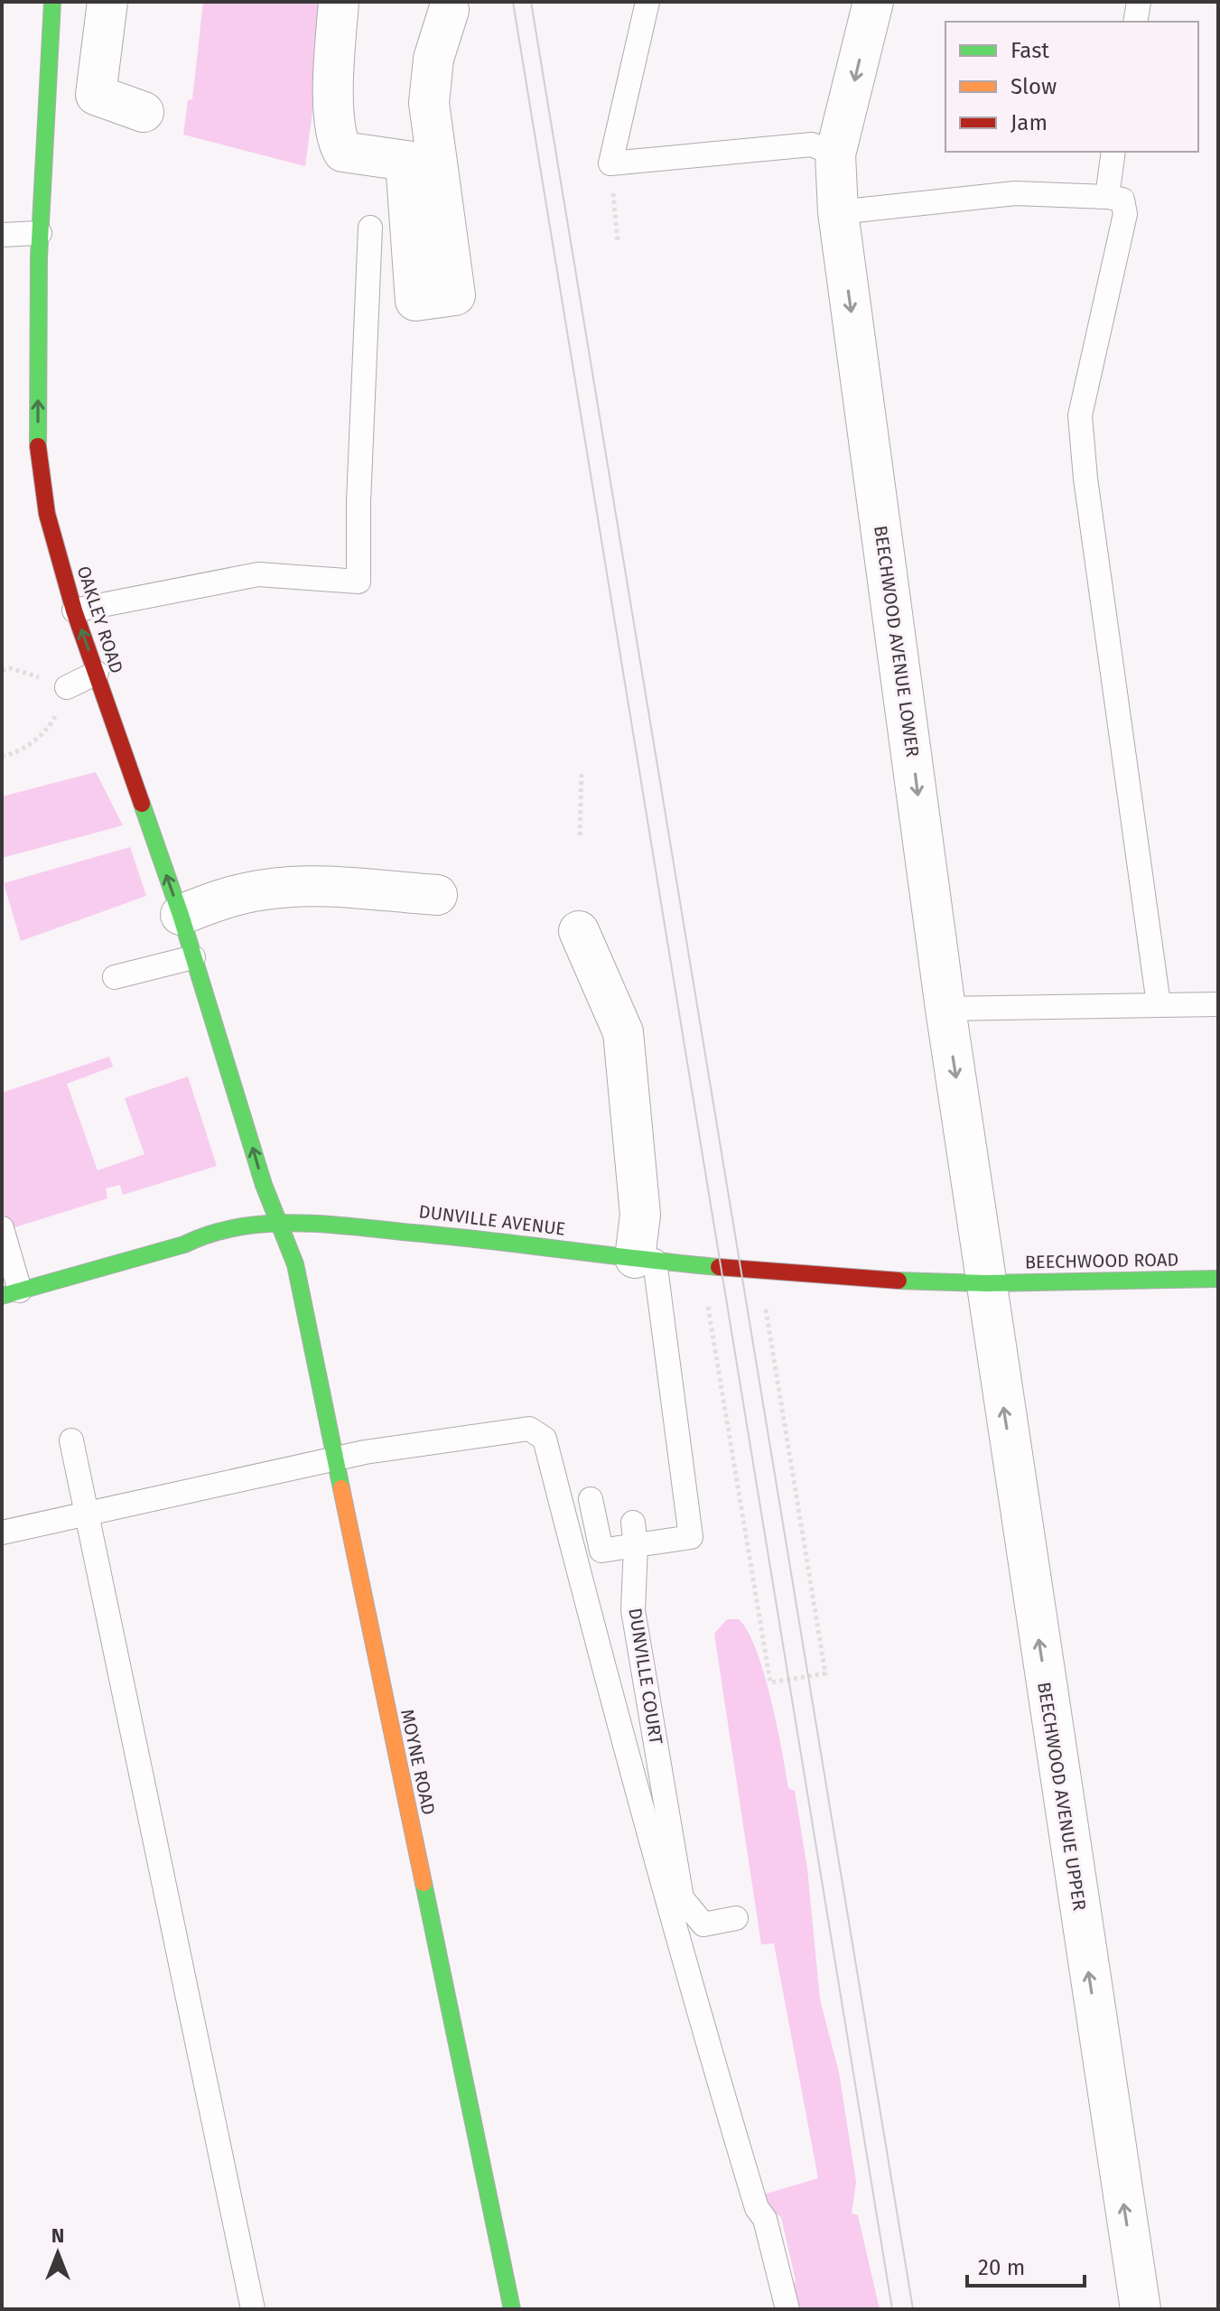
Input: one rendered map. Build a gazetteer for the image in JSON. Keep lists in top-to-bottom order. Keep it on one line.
{"streets":{"street":["OAKLEY ROAD","BEECHWOOD AVENUE LOWER","DUNVILLE AVENUE","BEECHWOOD ROAD","MOYNE ROAD","BEECHWOOD AVENUE UPPER"],"lane":["DUNVILLE COURT"]},"crossings":[["OAKLEY ROAD","DUNVILLE AVENUE"],["OAKLEY ROAD","MOYNE ROAD"],["BEECHWOOD AVENUE LOWER","DUNVILLE AVENUE"],["BEECHWOOD AVENUE LOWER","BEECHWOOD ROAD"],["BEECHWOOD AVENUE LOWER","BEECHWOOD AVENUE UPPER"],["DUNVILLE AVENUE","BEECHWOOD ROAD"],["DUNVILLE AVENUE","MOYNE ROAD"],["DUNVILLE AVENUE","BEECHWOOD AVENUE UPPER"],["BEECHWOOD ROAD","BEECHWOOD AVENUE UPPER"]],"one_way":["OAKLEY ROAD","BEECHWOOD AVENUE LOWER","BEECHWOOD AVENUE UPPER"],"legend":["Fast","Slow","Jam"],"scale_bar":"20 m","north":"top"}
